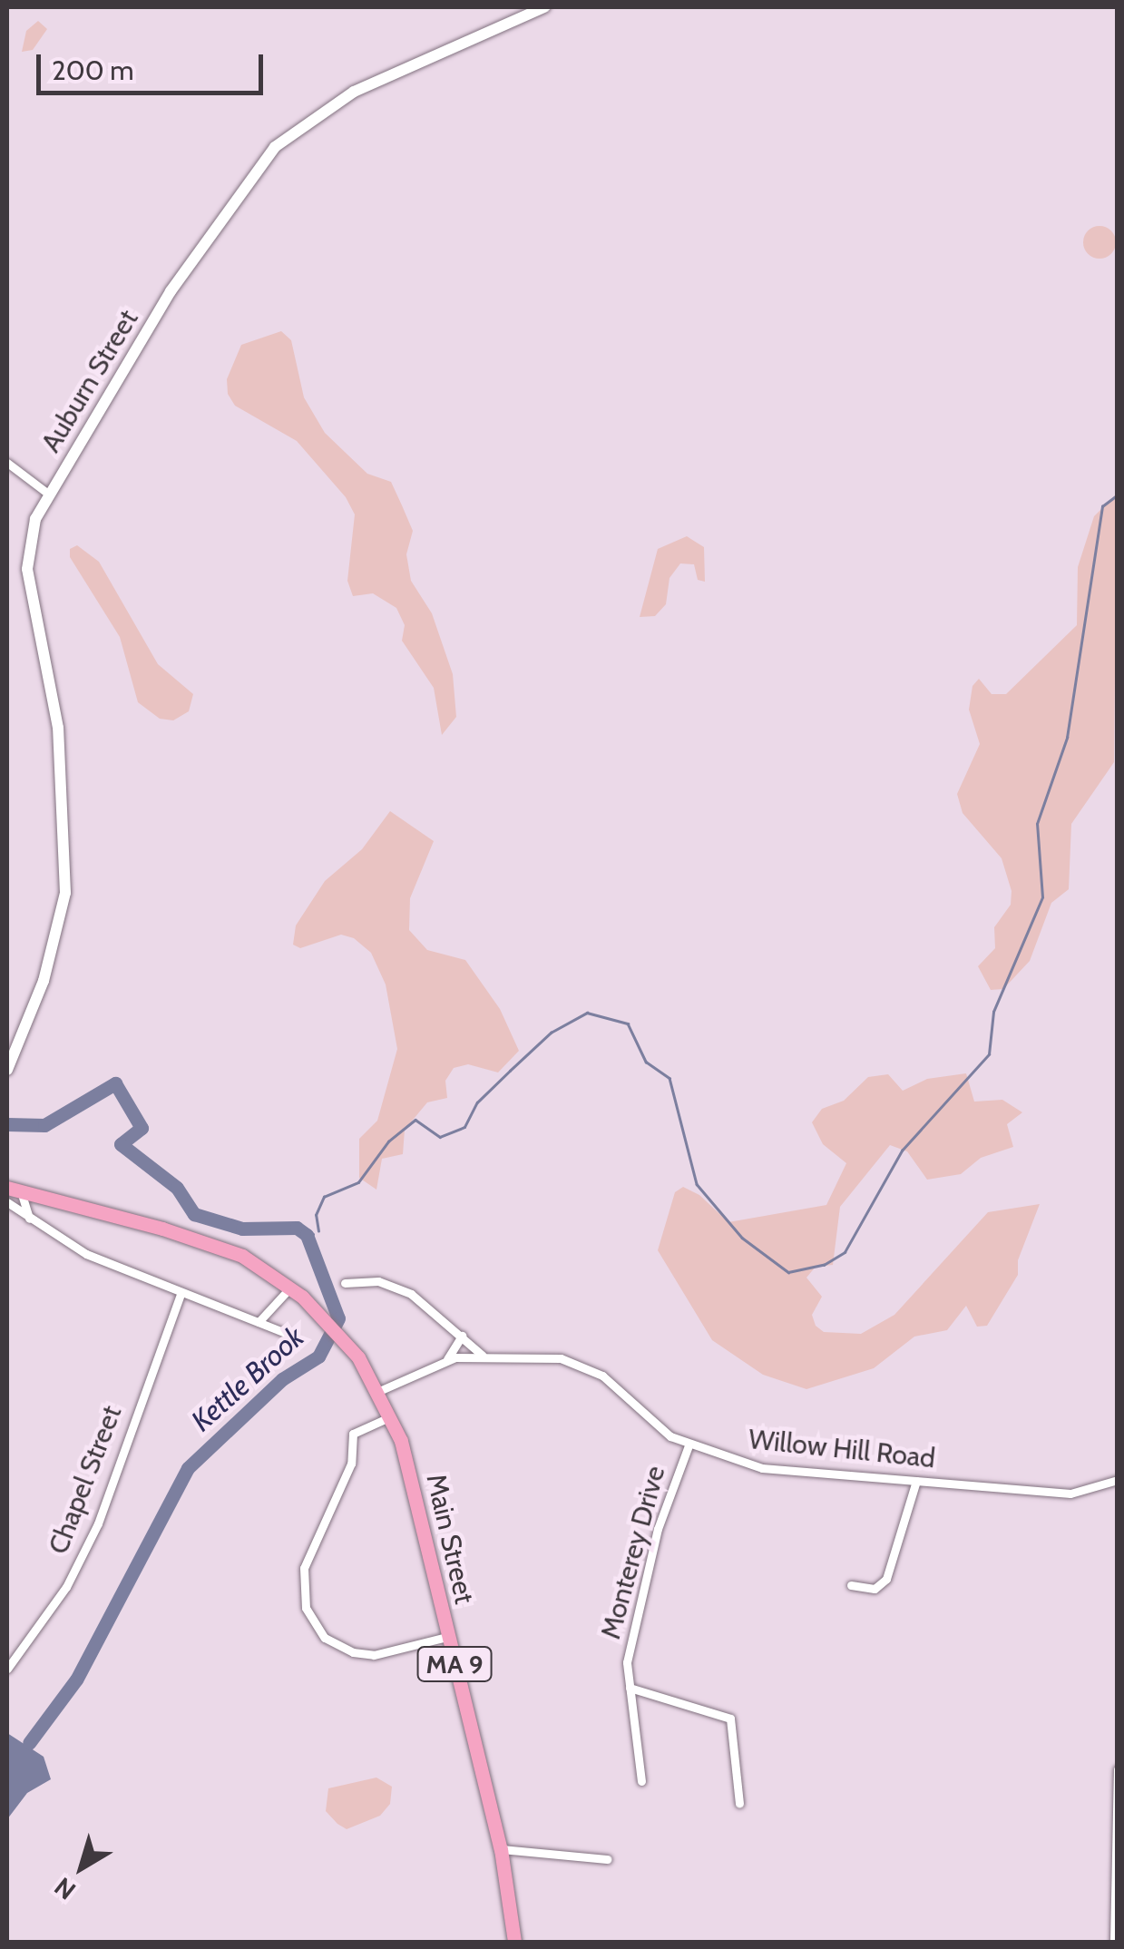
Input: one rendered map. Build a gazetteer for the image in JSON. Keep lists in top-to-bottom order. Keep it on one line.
{"streets":{"highway":["Main Street","MA 9"],"street":["Auburn Street","Willow Hill Road","Chapel Street","Monterey Drive"]},"crossings":[["Willow Hill Road","Monterey Drive"]],"water":["Kettle Brook"],"scale_bar":"200 m","north":"bottom left"}
